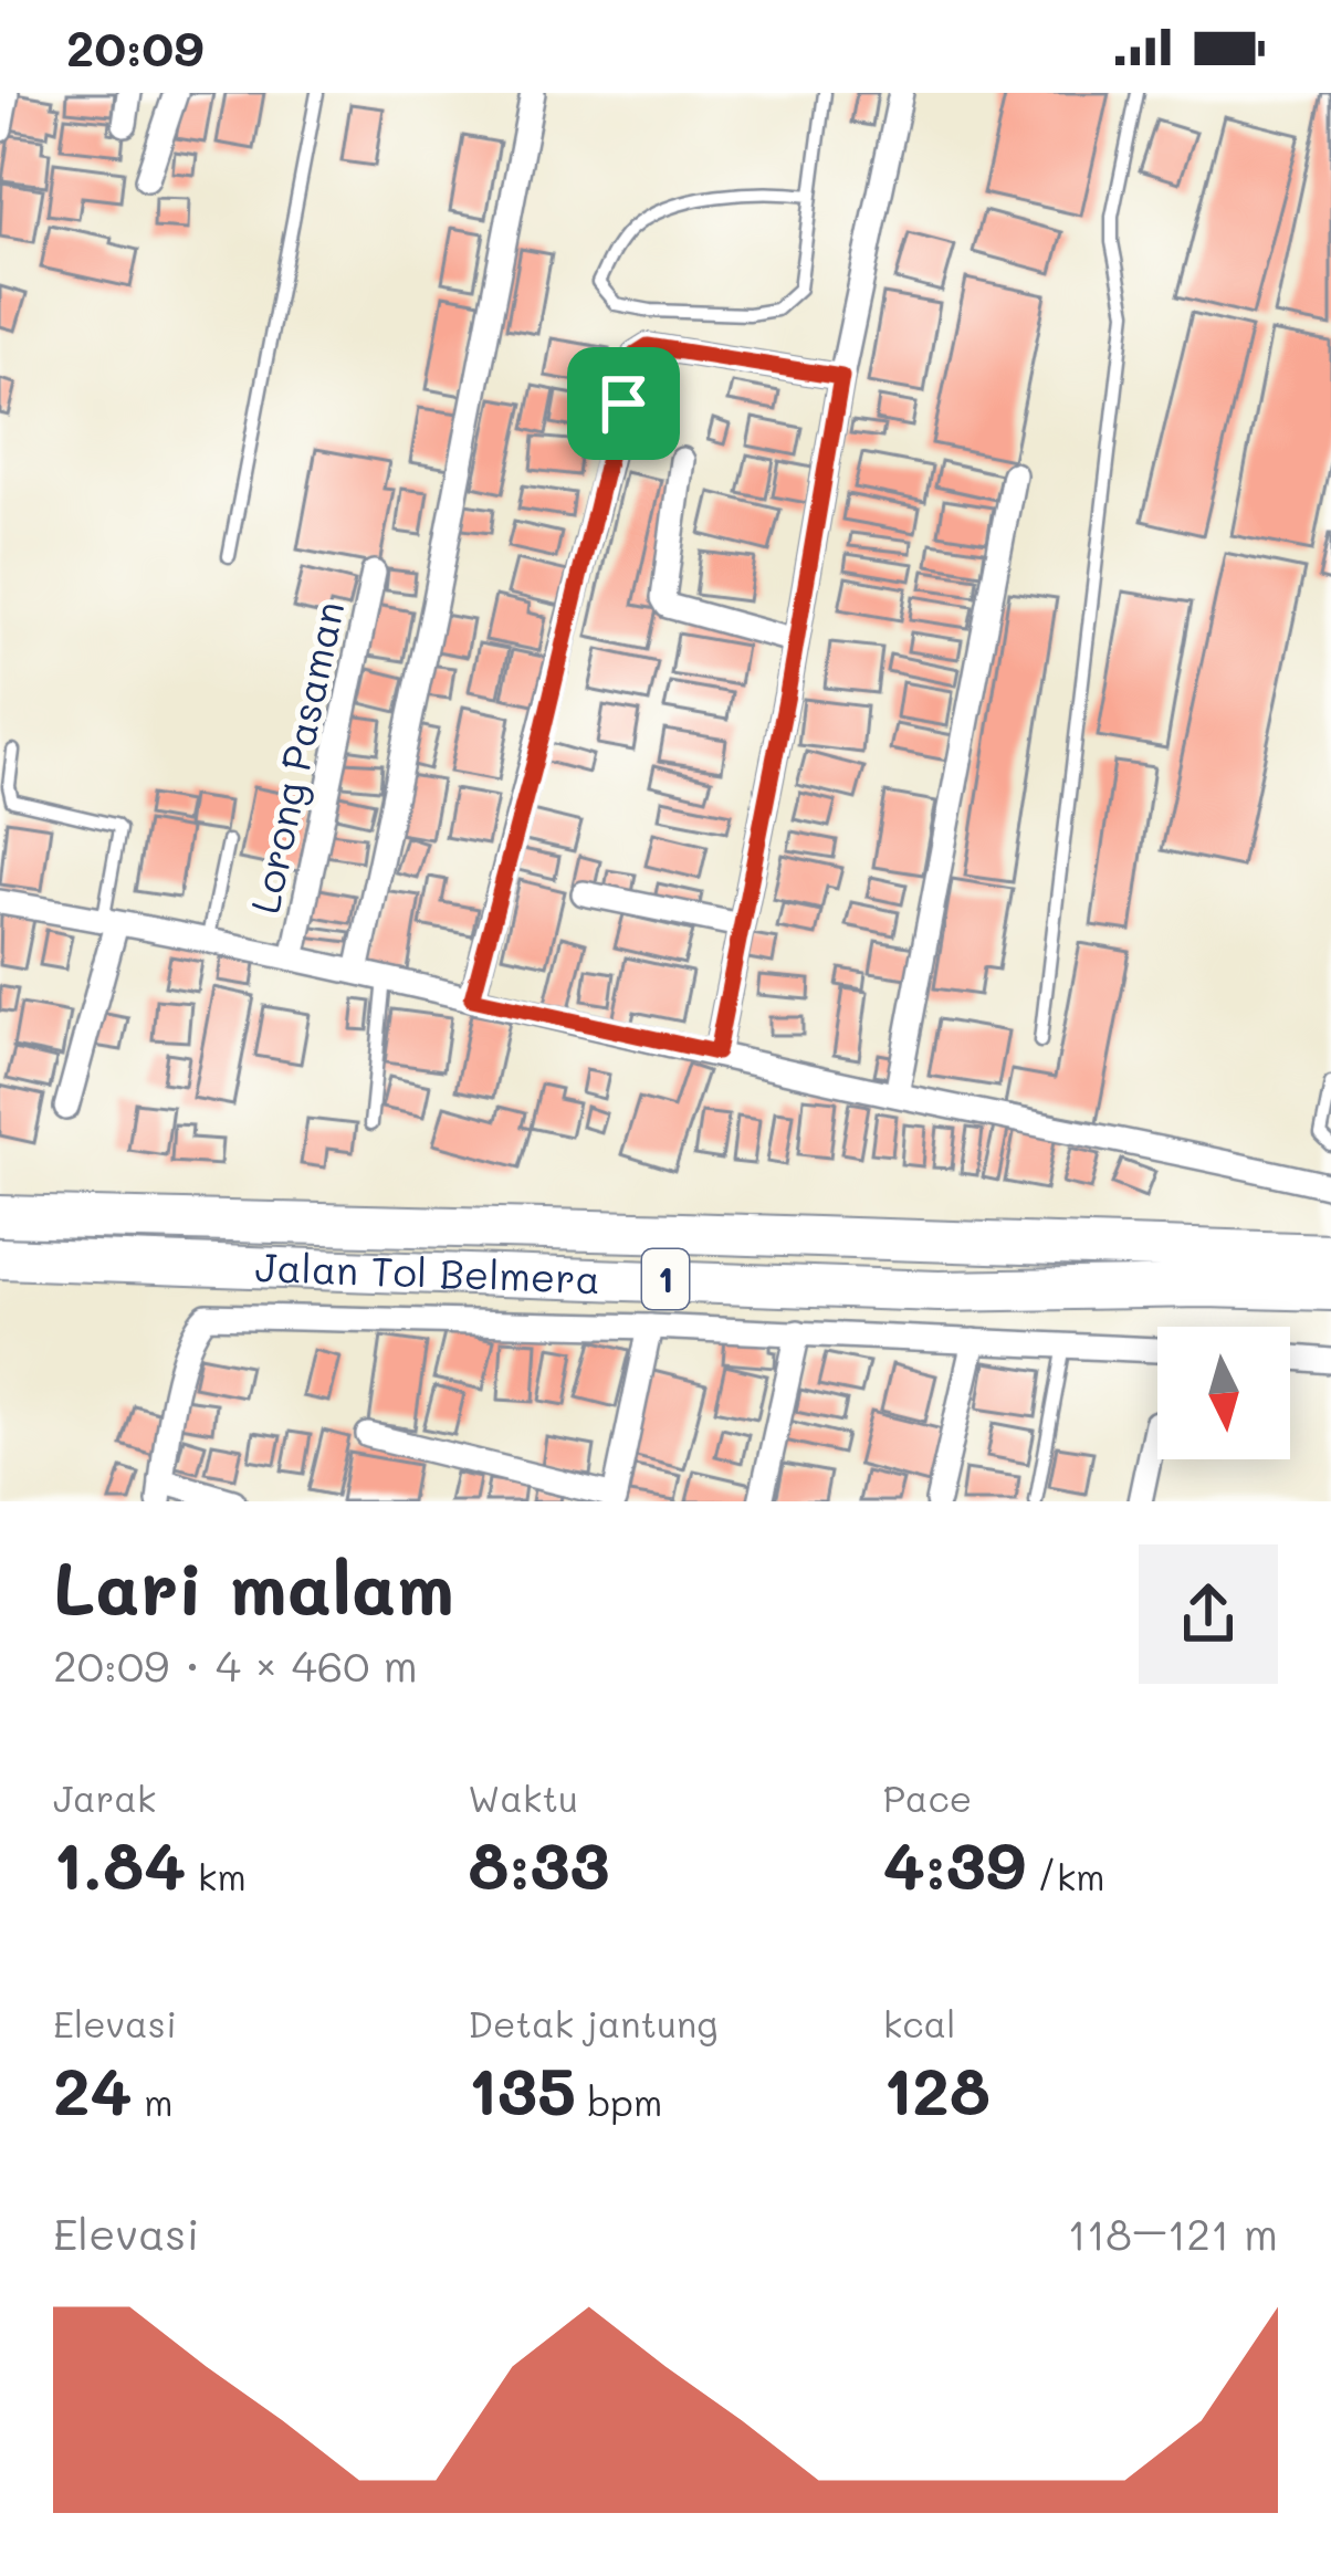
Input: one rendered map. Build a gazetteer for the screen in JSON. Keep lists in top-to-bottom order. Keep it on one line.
{"streets":{"highway":["Jalan Tol Belmera","1"],"street":["Lorong Pasaman"]},"north":"bottom","page":{"status":"20:09","heading":["Lari malam","20:09 · 4 × 460 m"],"stats":[["Jarak","1.84 km"],["Waktu","8:33"],["Pace","4:39 /km"],["Elevasi","24 m"],["Detak jantung","135 bpm"],["kcal","128"]],"chart":["Elevasi","118–121 m"]}}
